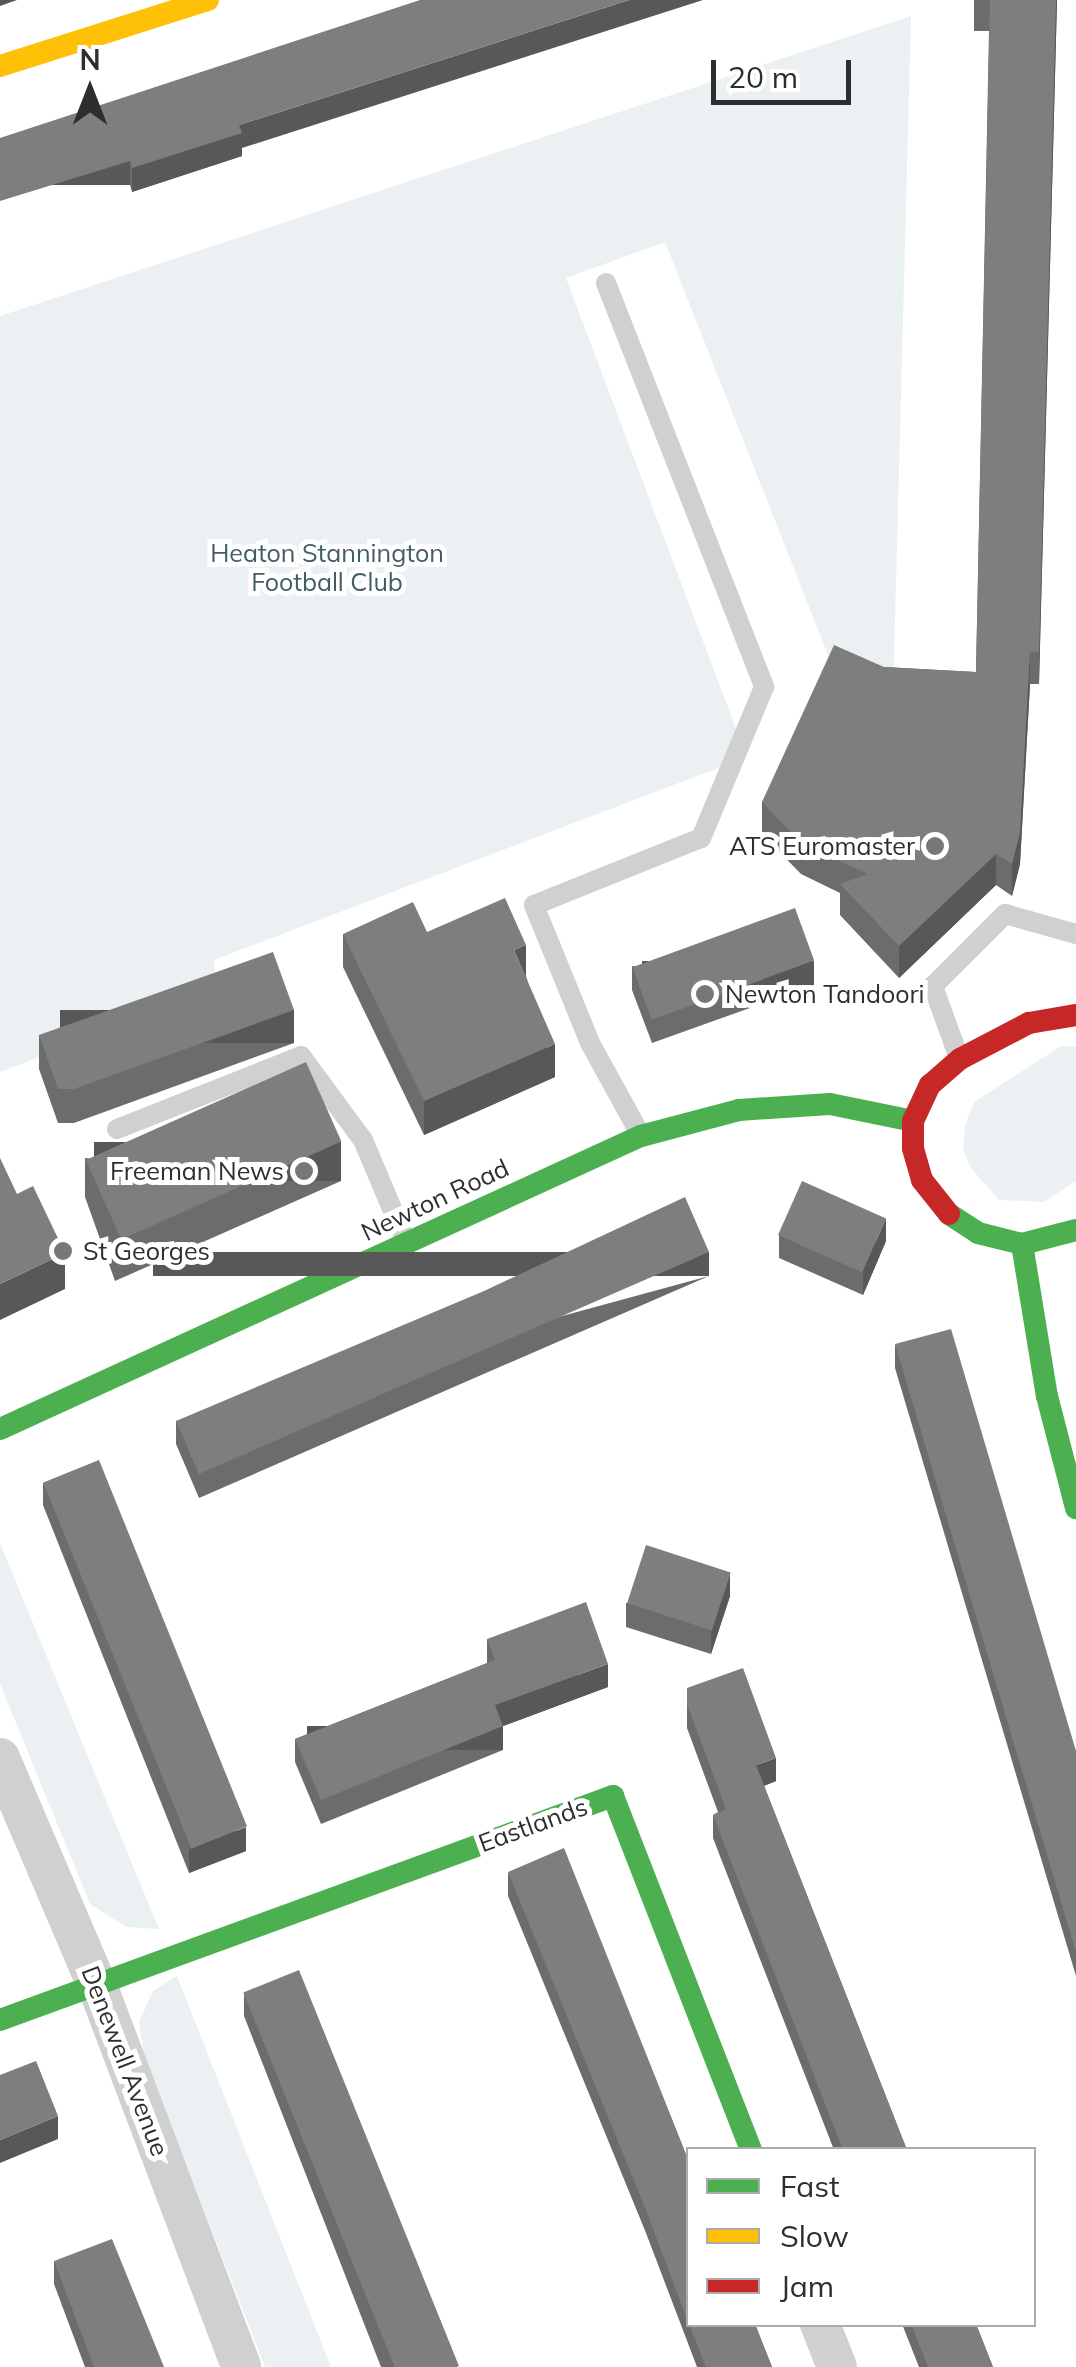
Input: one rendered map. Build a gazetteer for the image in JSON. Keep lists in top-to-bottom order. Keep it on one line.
{"streets":{"street":["Newton Road","Eastlands","Denewell Avenue"]},"crossings":[["Eastlands","Denewell Avenue"]],"parks":["Heaton Stannington Football Club"],"places":["ATS Euromaster","Newton Tandoori","Freeman News","St Georges"],"legend":["Fast","Slow","Jam"],"scale_bar":"20 m","north":"top"}
